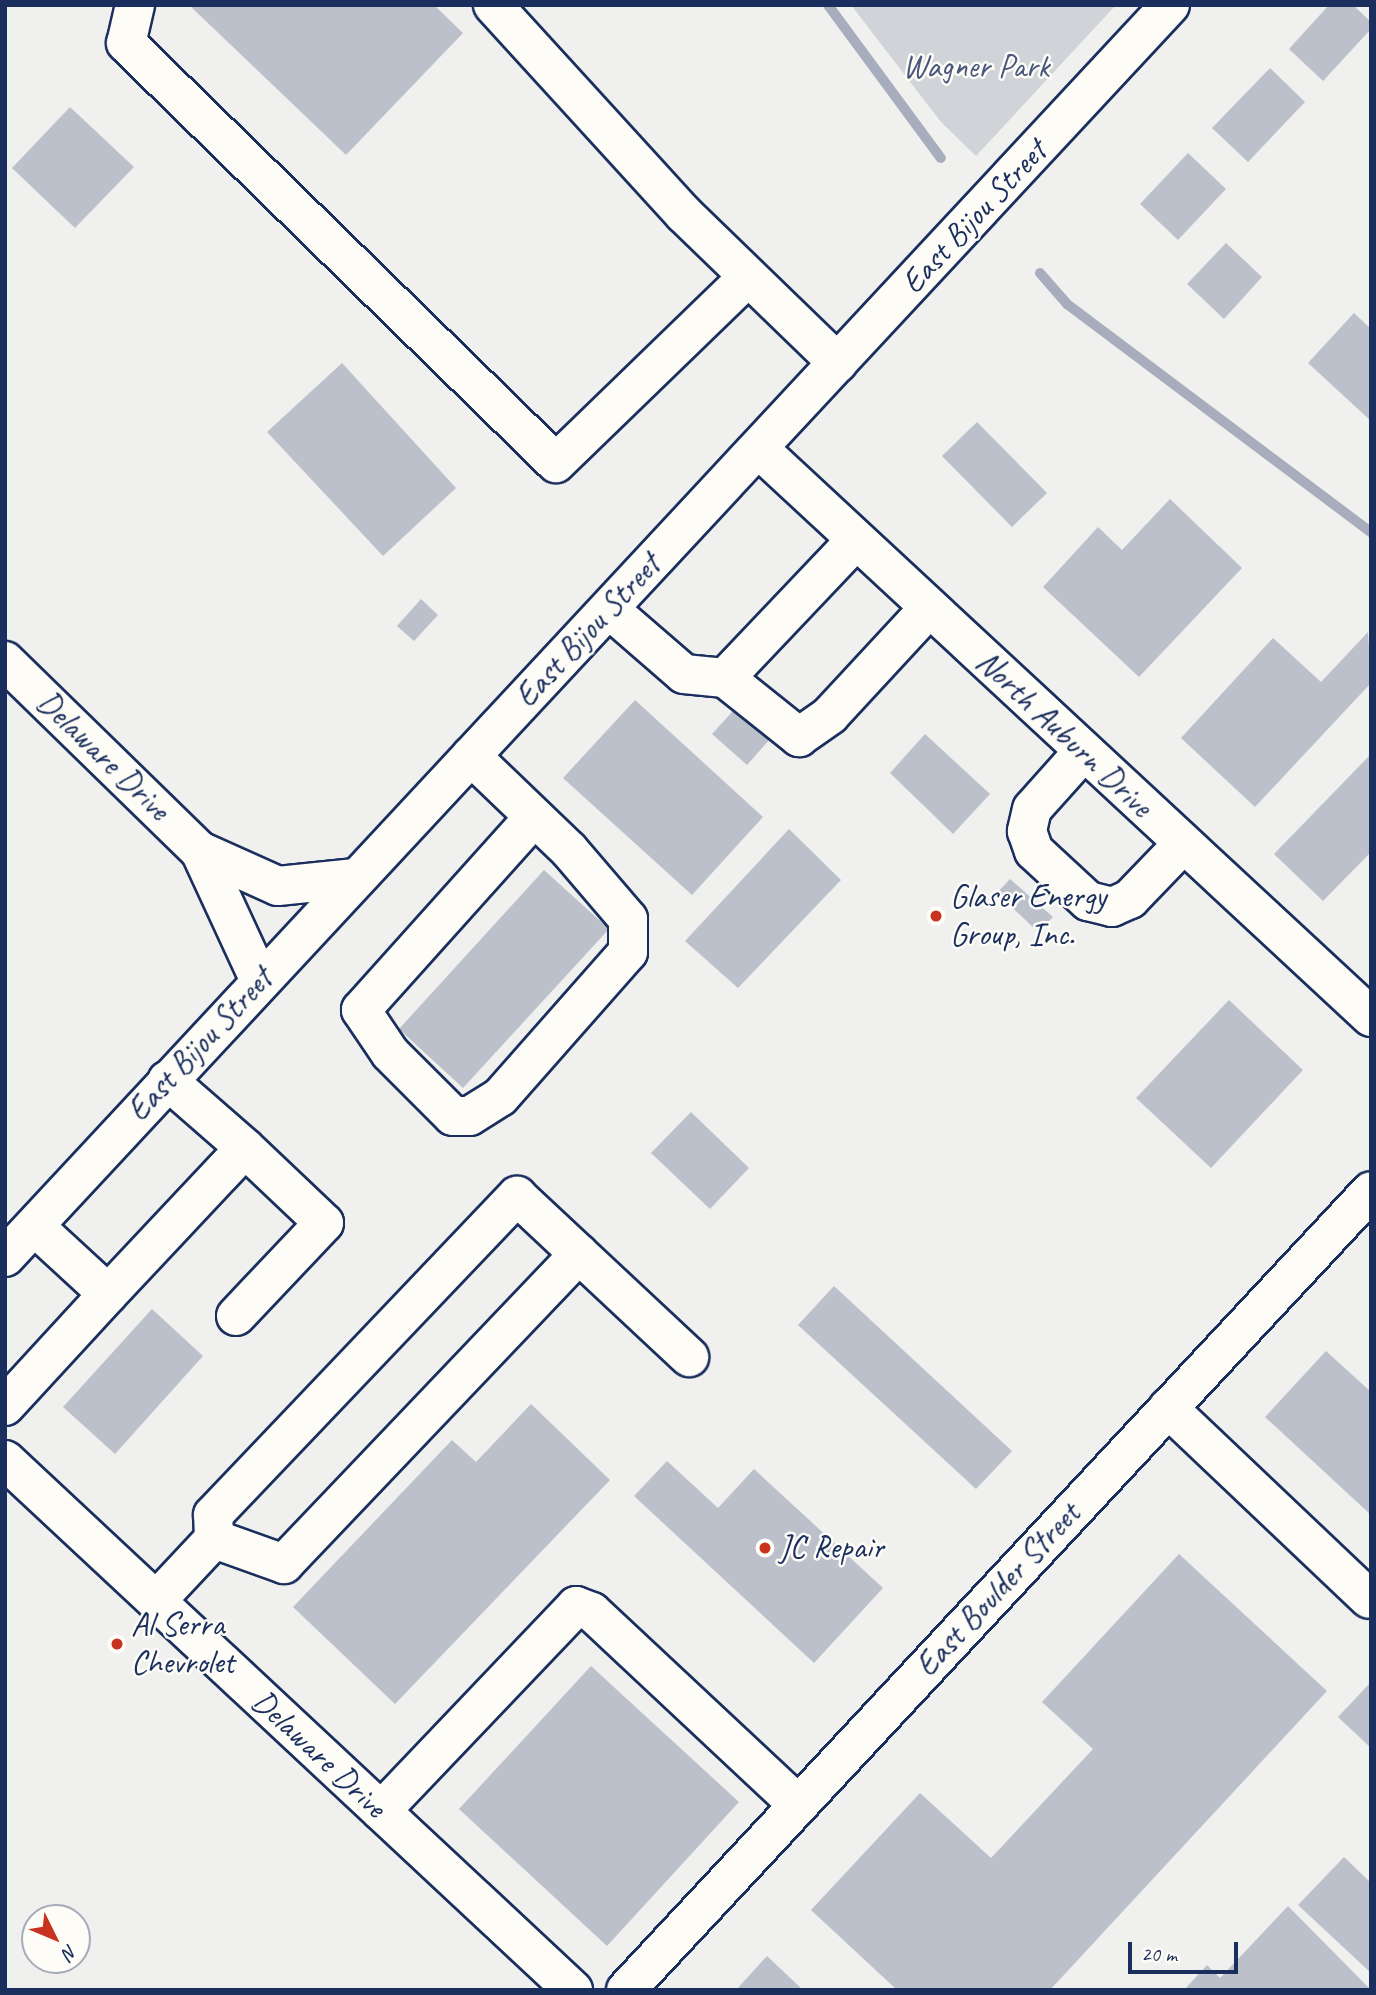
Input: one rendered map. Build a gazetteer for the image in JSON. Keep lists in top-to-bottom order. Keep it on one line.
{"streets":{"street":["East Bijou Street","North Auburn Drive","Delaware Drive","East Boulder Street"]},"crossings":[["East Bijou Street","North Auburn Drive"],["East Bijou Street","Delaware Drive"]],"parks":["Wagner Park"],"places":["Glaser Energy Group, Inc.","JC Repair","Al Serra Chevrolet"],"scale_bar":"20 m","north":"bottom right"}
